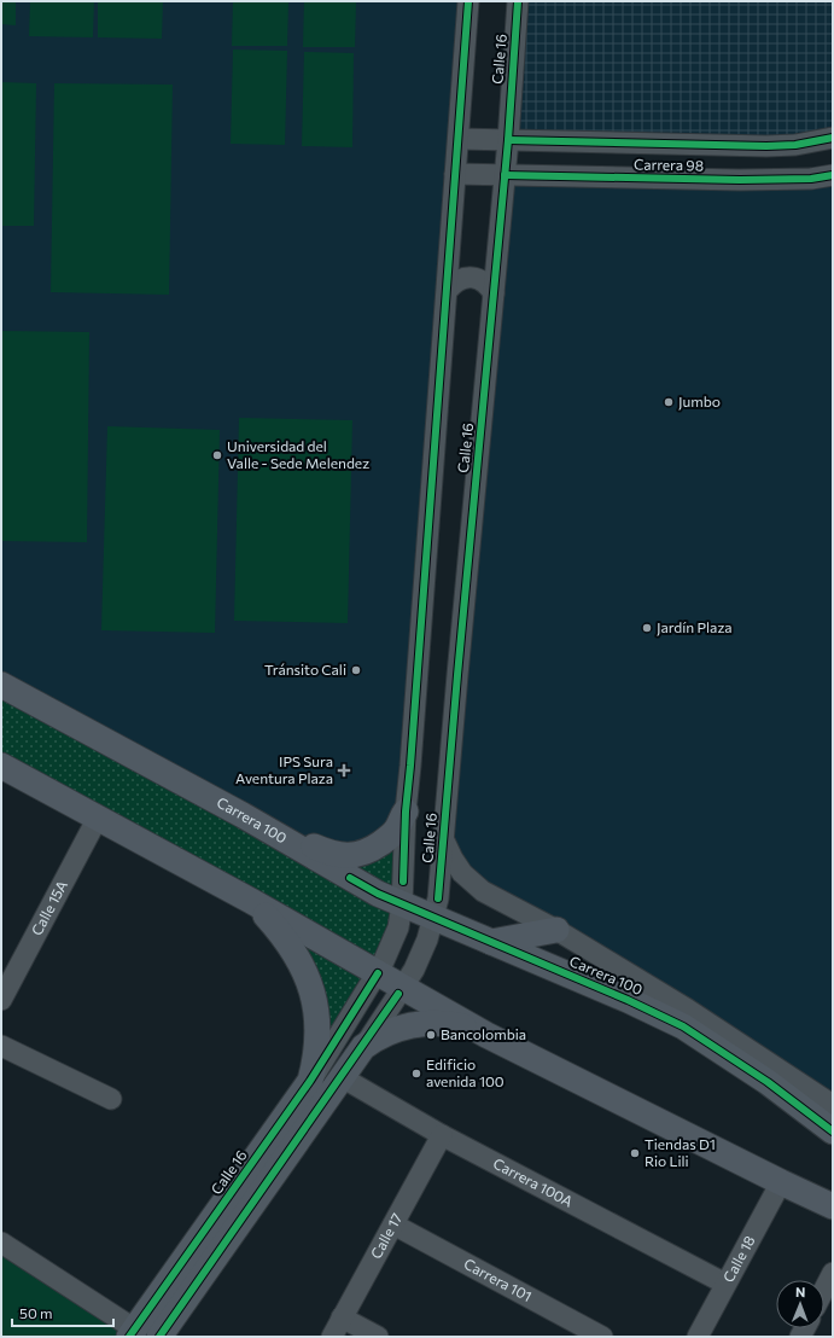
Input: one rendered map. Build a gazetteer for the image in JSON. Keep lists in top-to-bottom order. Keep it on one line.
{"streets":{"main road":["Calle 16","Carrera 100"],"street":["Carrera 98","Calle 15A","Carrera 100A","Calle 17","Calle 18","Carrera 101"]},"crossings":[["Calle 16","Carrera 98"],["Calle 16","Carrera 100"],["Calle 16","Carrera 100A"],["Carrera 100A","Calle 17"],["Carrera 100A","Calle 18"],["Calle 17","Carrera 101"]],"places":{"other":["Jumbo","Universidad del Valle - Sede Melendez","Jardín Plaza","Tránsito Cali","Bancolombia","Edificio avenida 100","Tiendas D1 Rio Lili"],"health":["IPS Sura Aventura Plaza"]},"scale_bar":"50 m","north":"top"}
